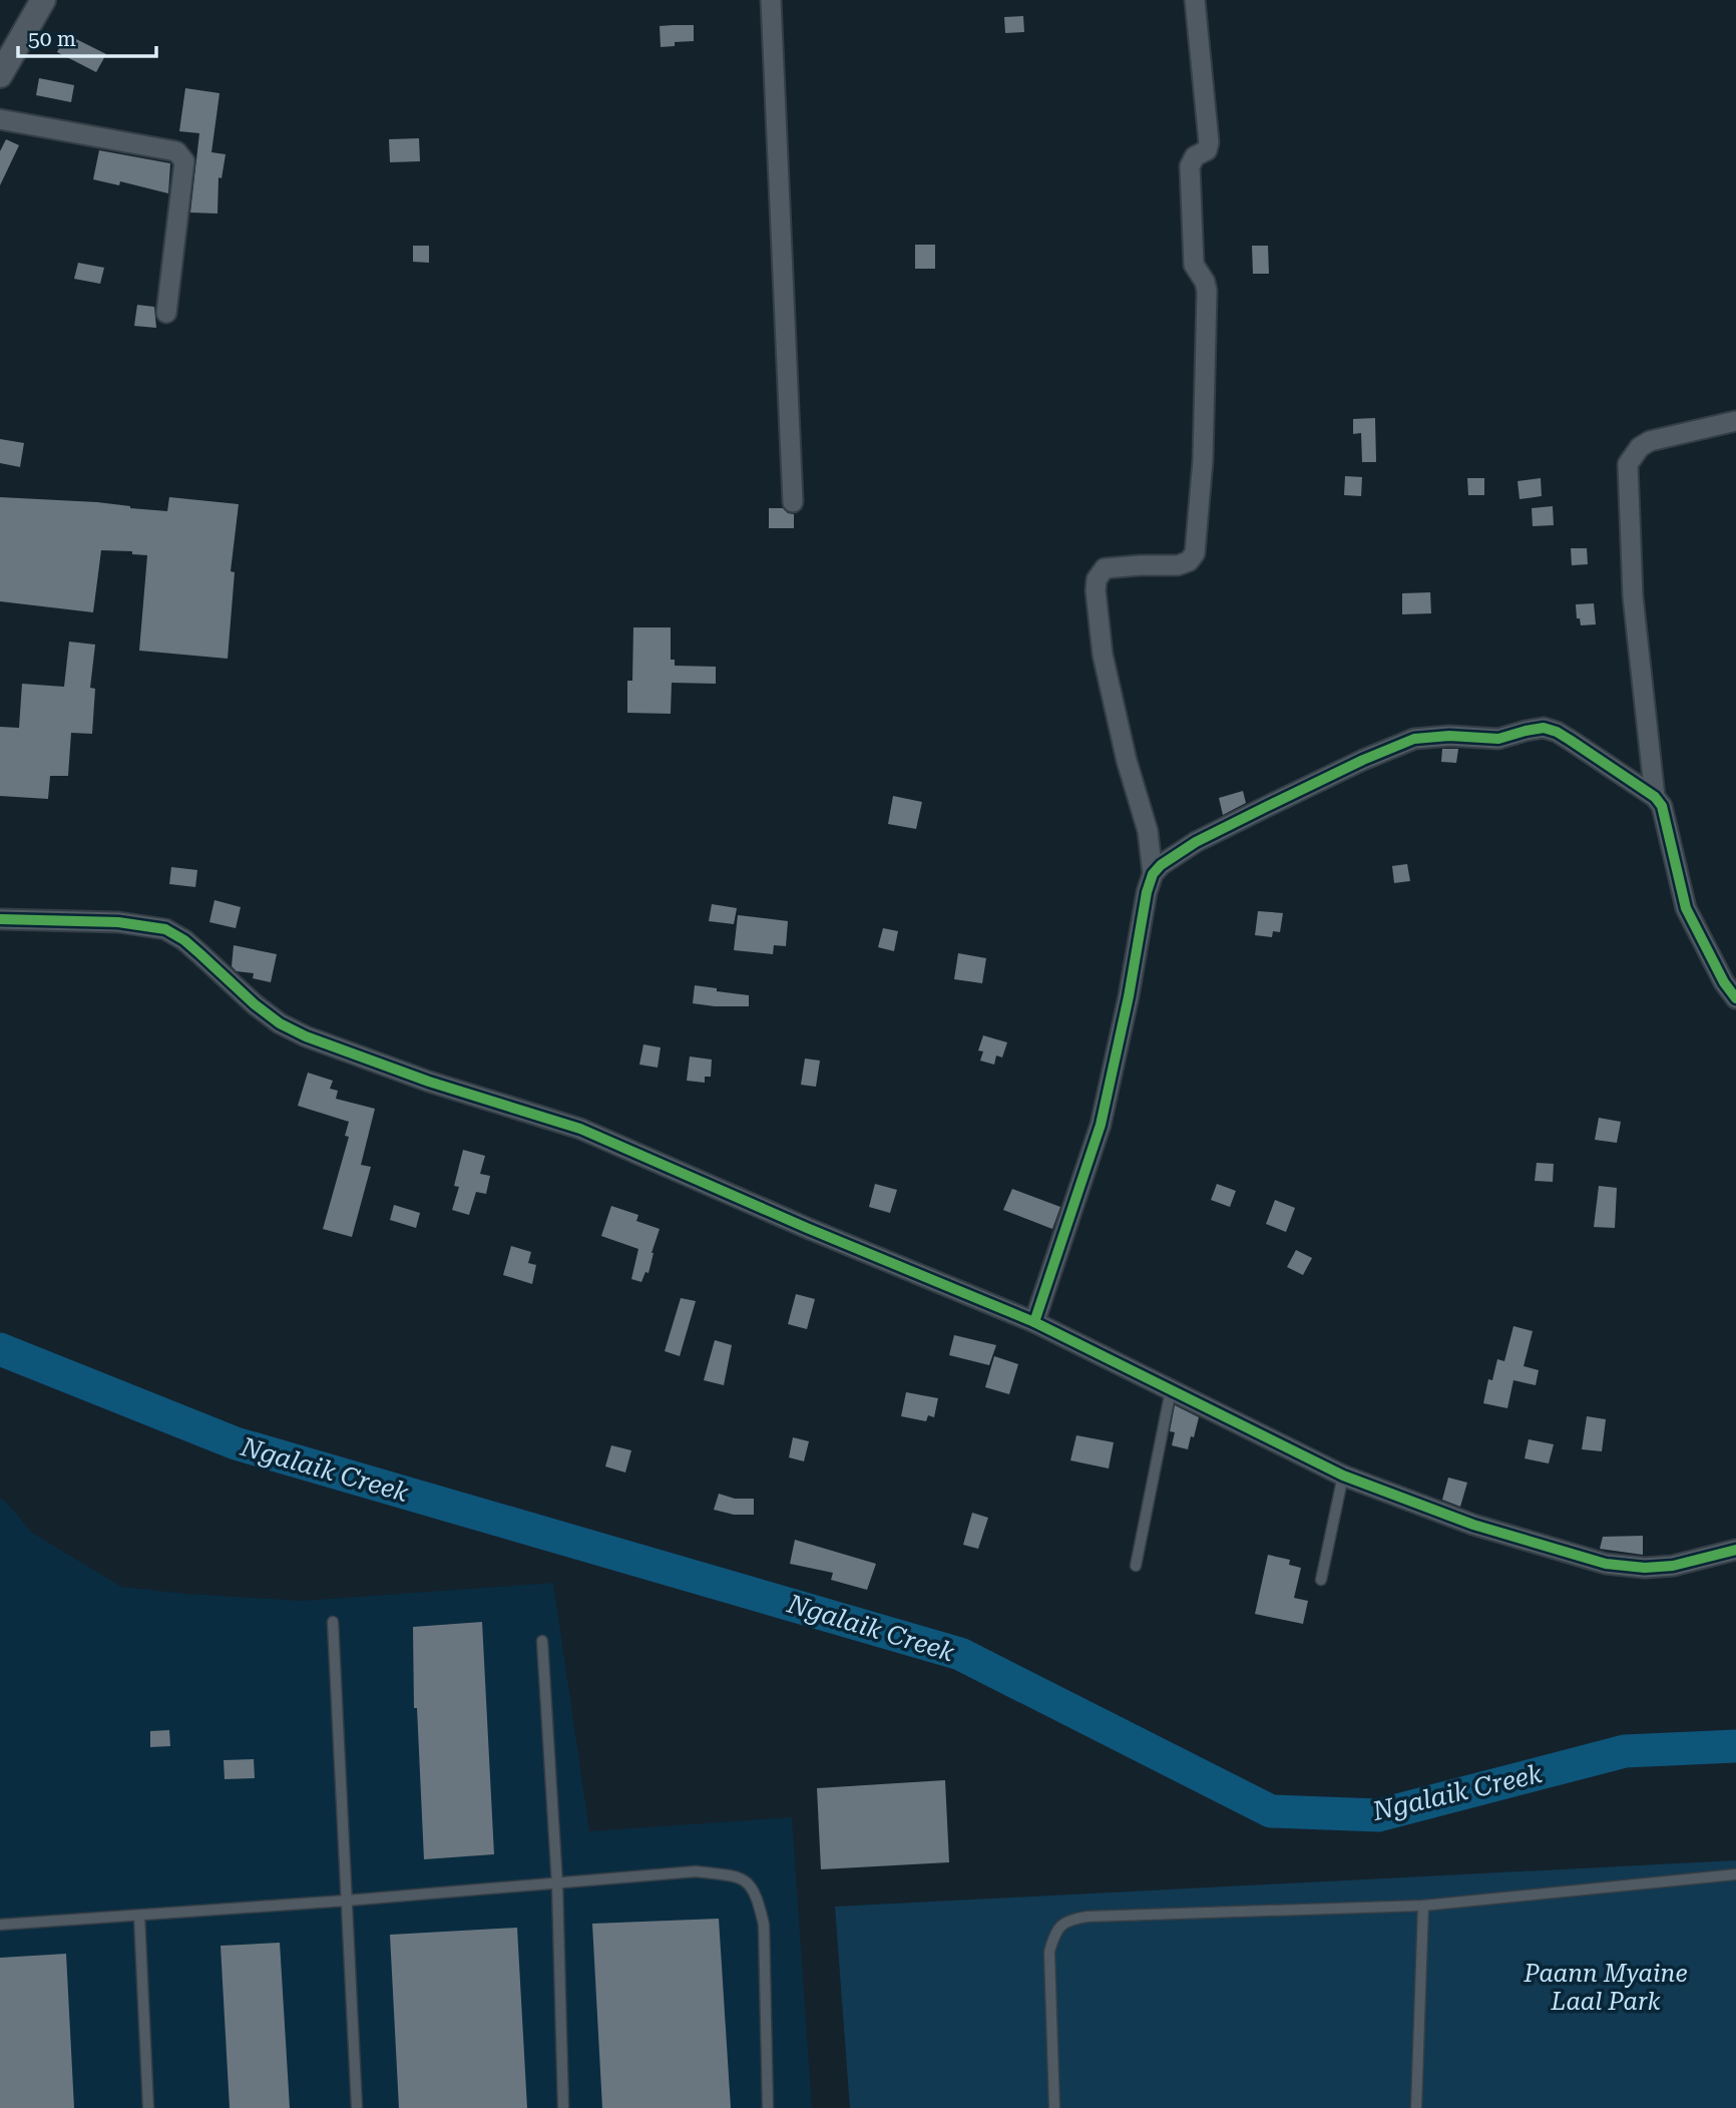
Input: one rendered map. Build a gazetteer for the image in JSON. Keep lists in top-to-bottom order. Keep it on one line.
{"water":["Ngalaik Creek"],"parks":["Paann Myaine Laal Park"],"scale_bar":"50 m"}
